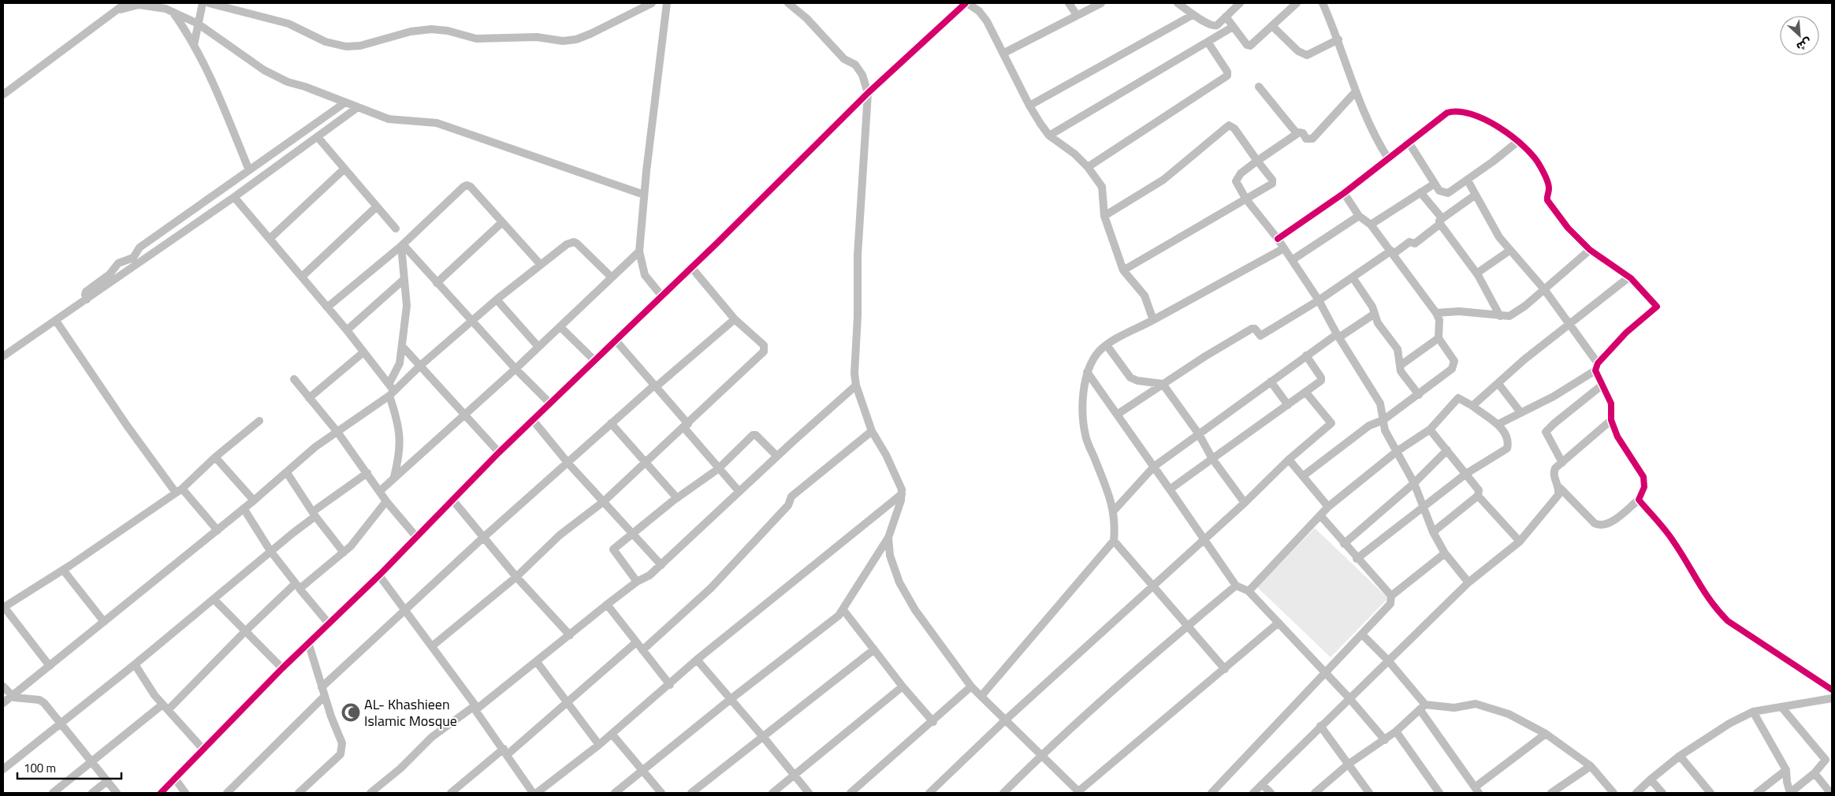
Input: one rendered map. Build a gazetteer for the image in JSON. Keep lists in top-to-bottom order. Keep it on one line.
{"places":{"mosque":["AL- Khashieen Islamic Mosque"]},"scale_bar":"100 m","north":"bottom right"}
